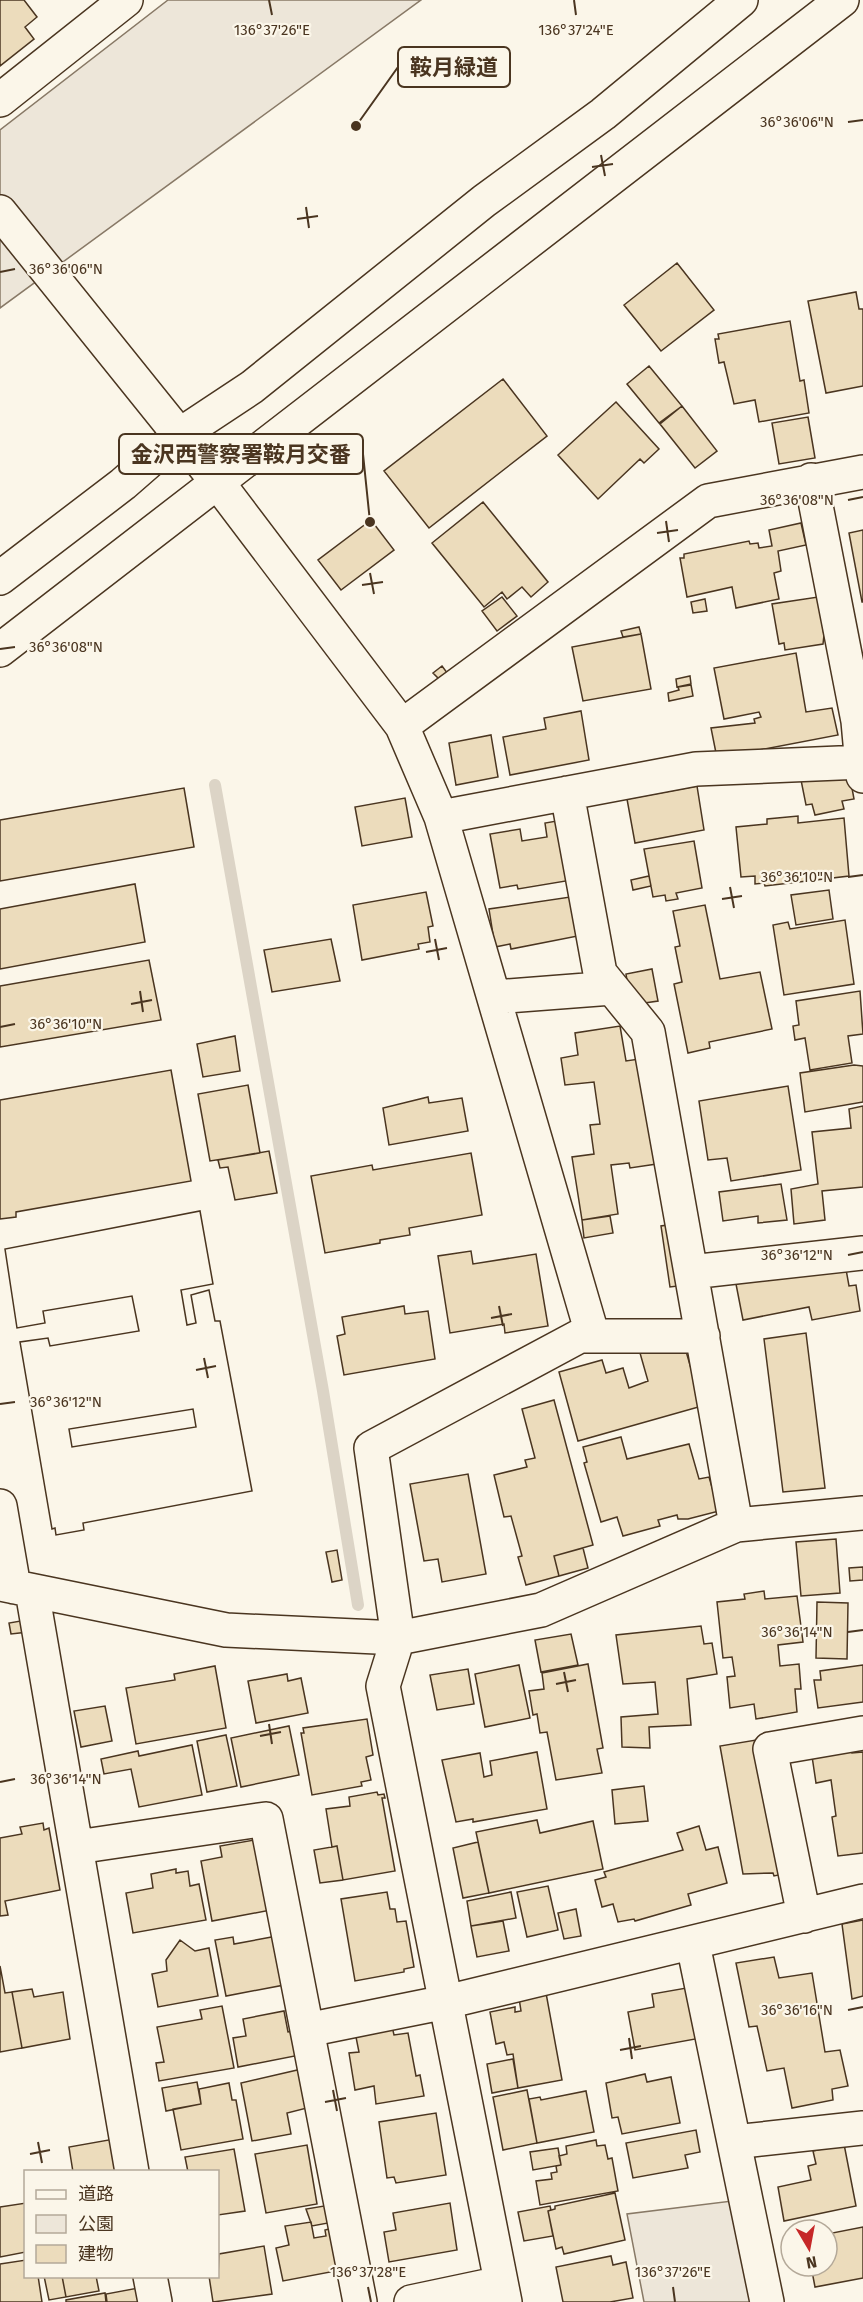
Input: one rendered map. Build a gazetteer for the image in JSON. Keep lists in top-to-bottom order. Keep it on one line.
{"places":["鞍月緑道","金沢西警察署鞍月交番"],"legend":["道路","公園","建物"],"north":"bottom","coordinates":["136°37'24\"E","136°37'26\"E","36°36'06\"N","36°36'08\"N","36°36'10\"N","36°36'12\"N","36°36'14\"N","36°36'16\"N","136°37'28\"E"]}
